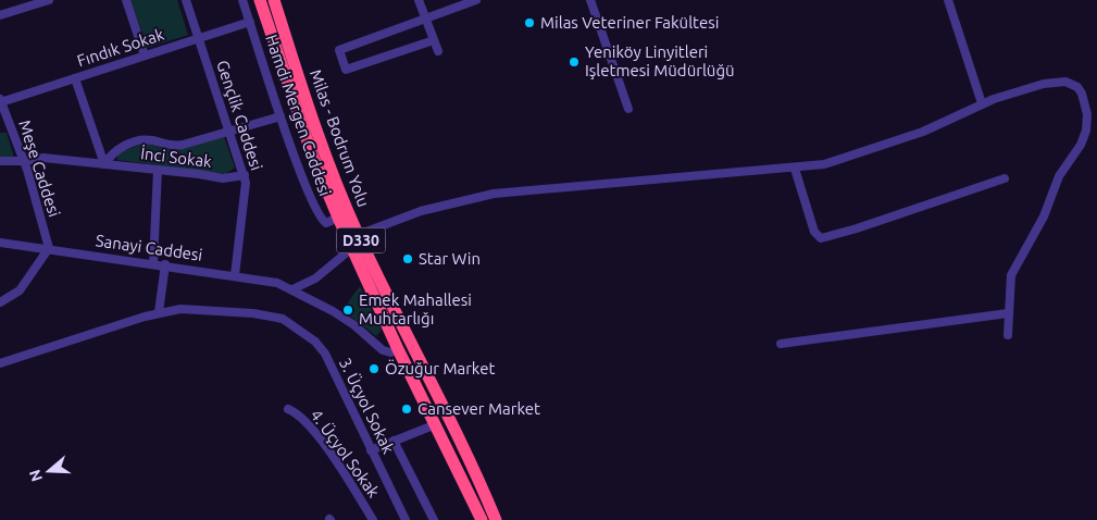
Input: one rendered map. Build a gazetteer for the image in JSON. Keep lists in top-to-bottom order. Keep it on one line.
{"streets":{"highway":["Milas - Bodrum Yolu","D330"],"street":["Fındık Sokak","Gençlik Caddesi","Hamdi Mergen Caddesi","İnci Sokak","Meşe Caddesi","Sanayi Caddesi","3. Üçyol Sokak","4. Üçyol Sokak"]},"crossings":[["Fındık Sokak","Gençlik Caddesi"],["Fındık Sokak","Hamdi Mergen Caddesi"],["Fındık Sokak","Meşe Caddesi"],["Gençlik Caddesi","İnci Sokak"],["Gençlik Caddesi","Sanayi Caddesi"],["Hamdi Mergen Caddesi","Milas - Bodrum Yolu"],["Hamdi Mergen Caddesi","İnci Sokak"],["Milas - Bodrum Yolu","Sanayi Caddesi"],["İnci Sokak","Meşe Caddesi"],["Meşe Caddesi","Sanayi Caddesi"]],"places":["Milas Veteriner Fakültesi","Yeniköy Linyitleri Işletmesi Müdürlüğü","Star Win","Emek Mahallesi Muhtarlığı","Özuğur Market","Cansever Market"],"north":"left"}
